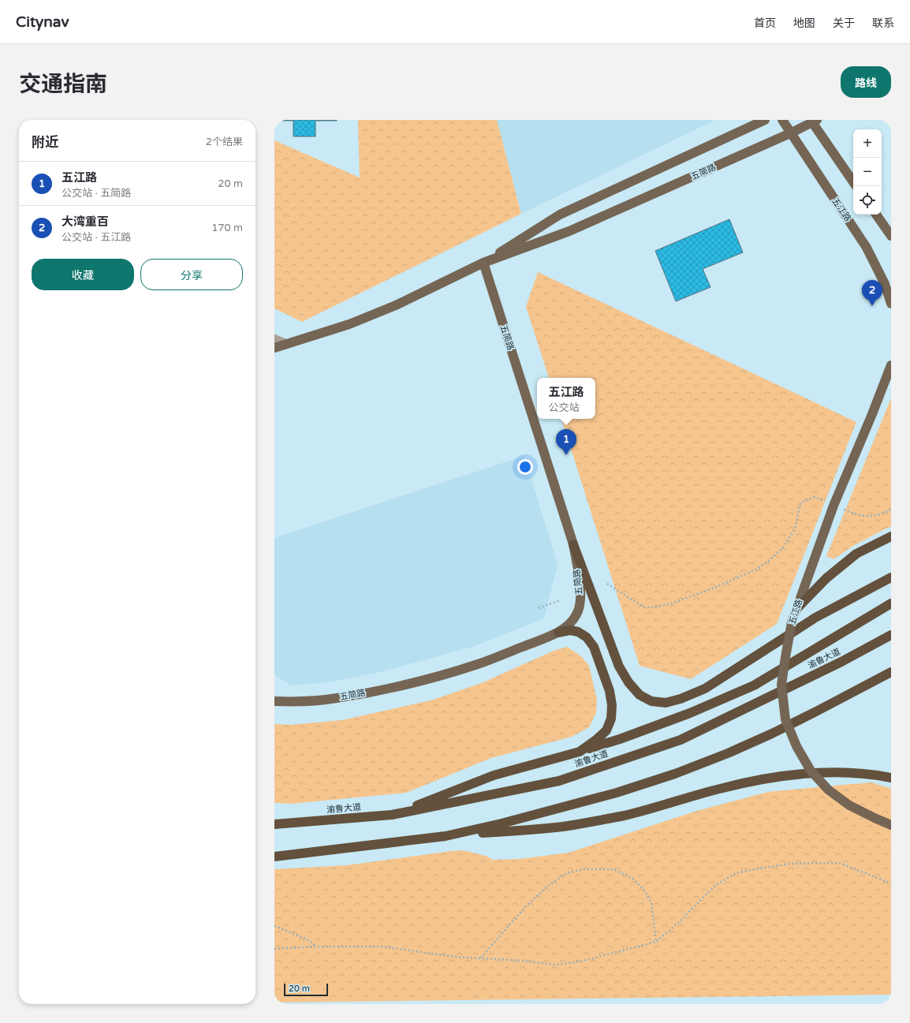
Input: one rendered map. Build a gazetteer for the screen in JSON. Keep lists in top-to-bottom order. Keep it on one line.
{"streets":{"highway":["渝鲁大道"],"main road":["五简路","五江路"]},"crossings":[["五简路","五江路"]],"scale_bar":"20 m","page":{"header":"Citynav","nav":["首页","地图","关于","联系"],"title":"交通指南","buttons":["路线",["收藏","分享"]],"heading":["附近","2个结果"],"map_buttons":["+","−"],"list":[{"mark":"1","name":"五江路","note":"公交站 · 五简路","value":"20 m"},{"mark":"2","name":"大湾重百","note":"公交站 · 五江路","value":"170 m"}],"pins":["2","1"],"popup":["五江路","公交站"],"scale":"20 m"}}
